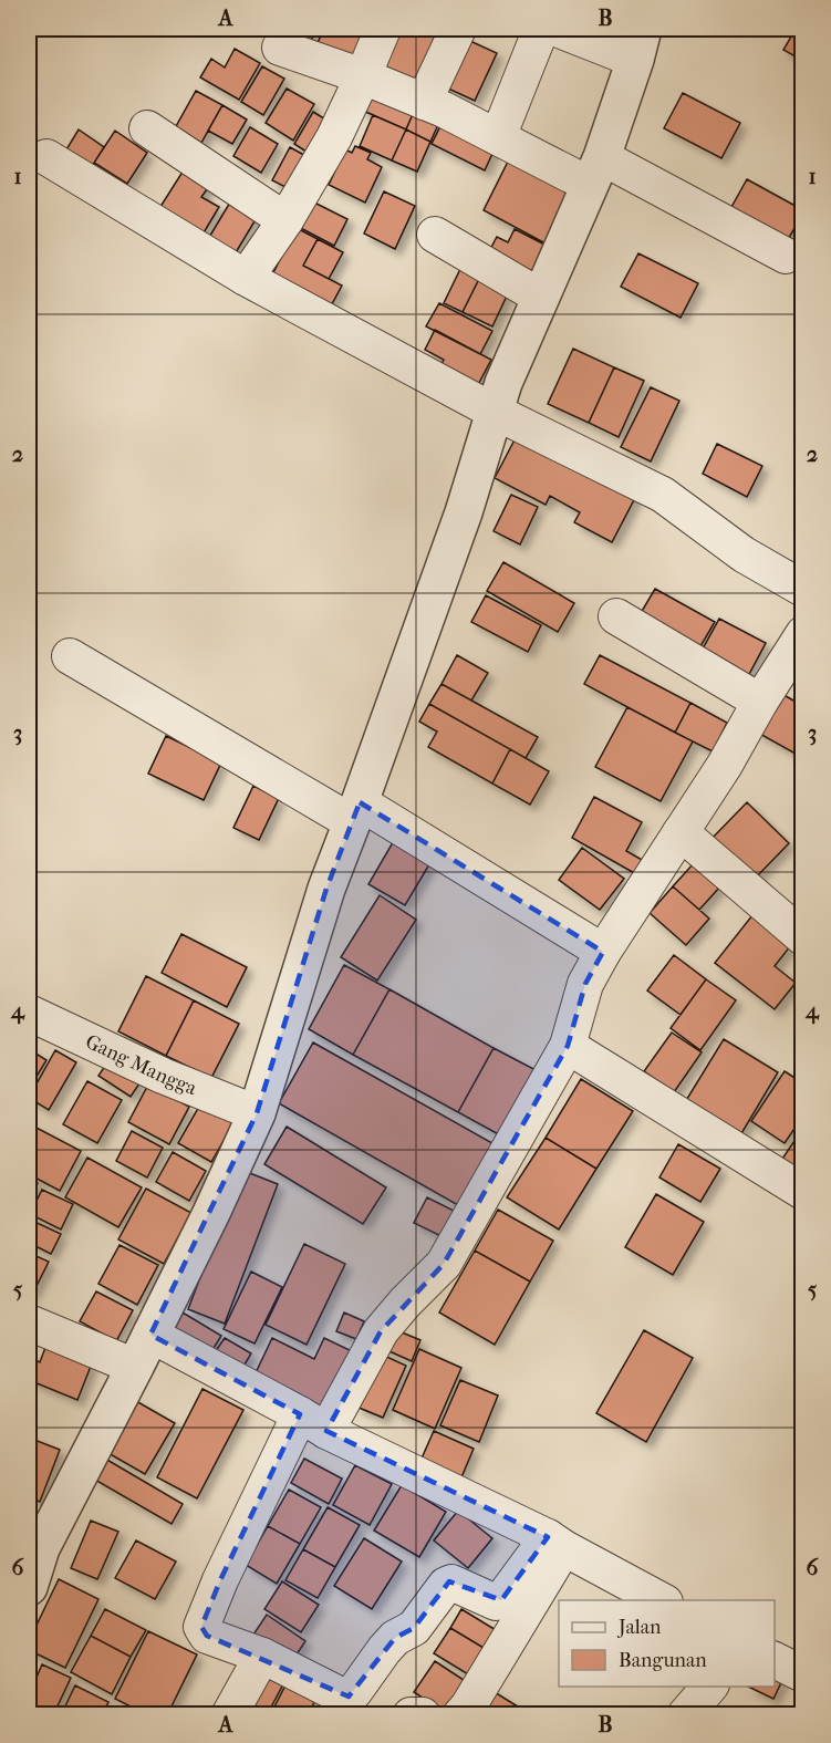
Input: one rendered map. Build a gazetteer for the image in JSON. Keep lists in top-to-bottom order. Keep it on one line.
{"streets":{"street":["Gang Mangga"]},"legend":["Jalan","Bangunan"],"grid":{"columns":["A","B"],"rows":["1","2","3","4","5","6"]}}
